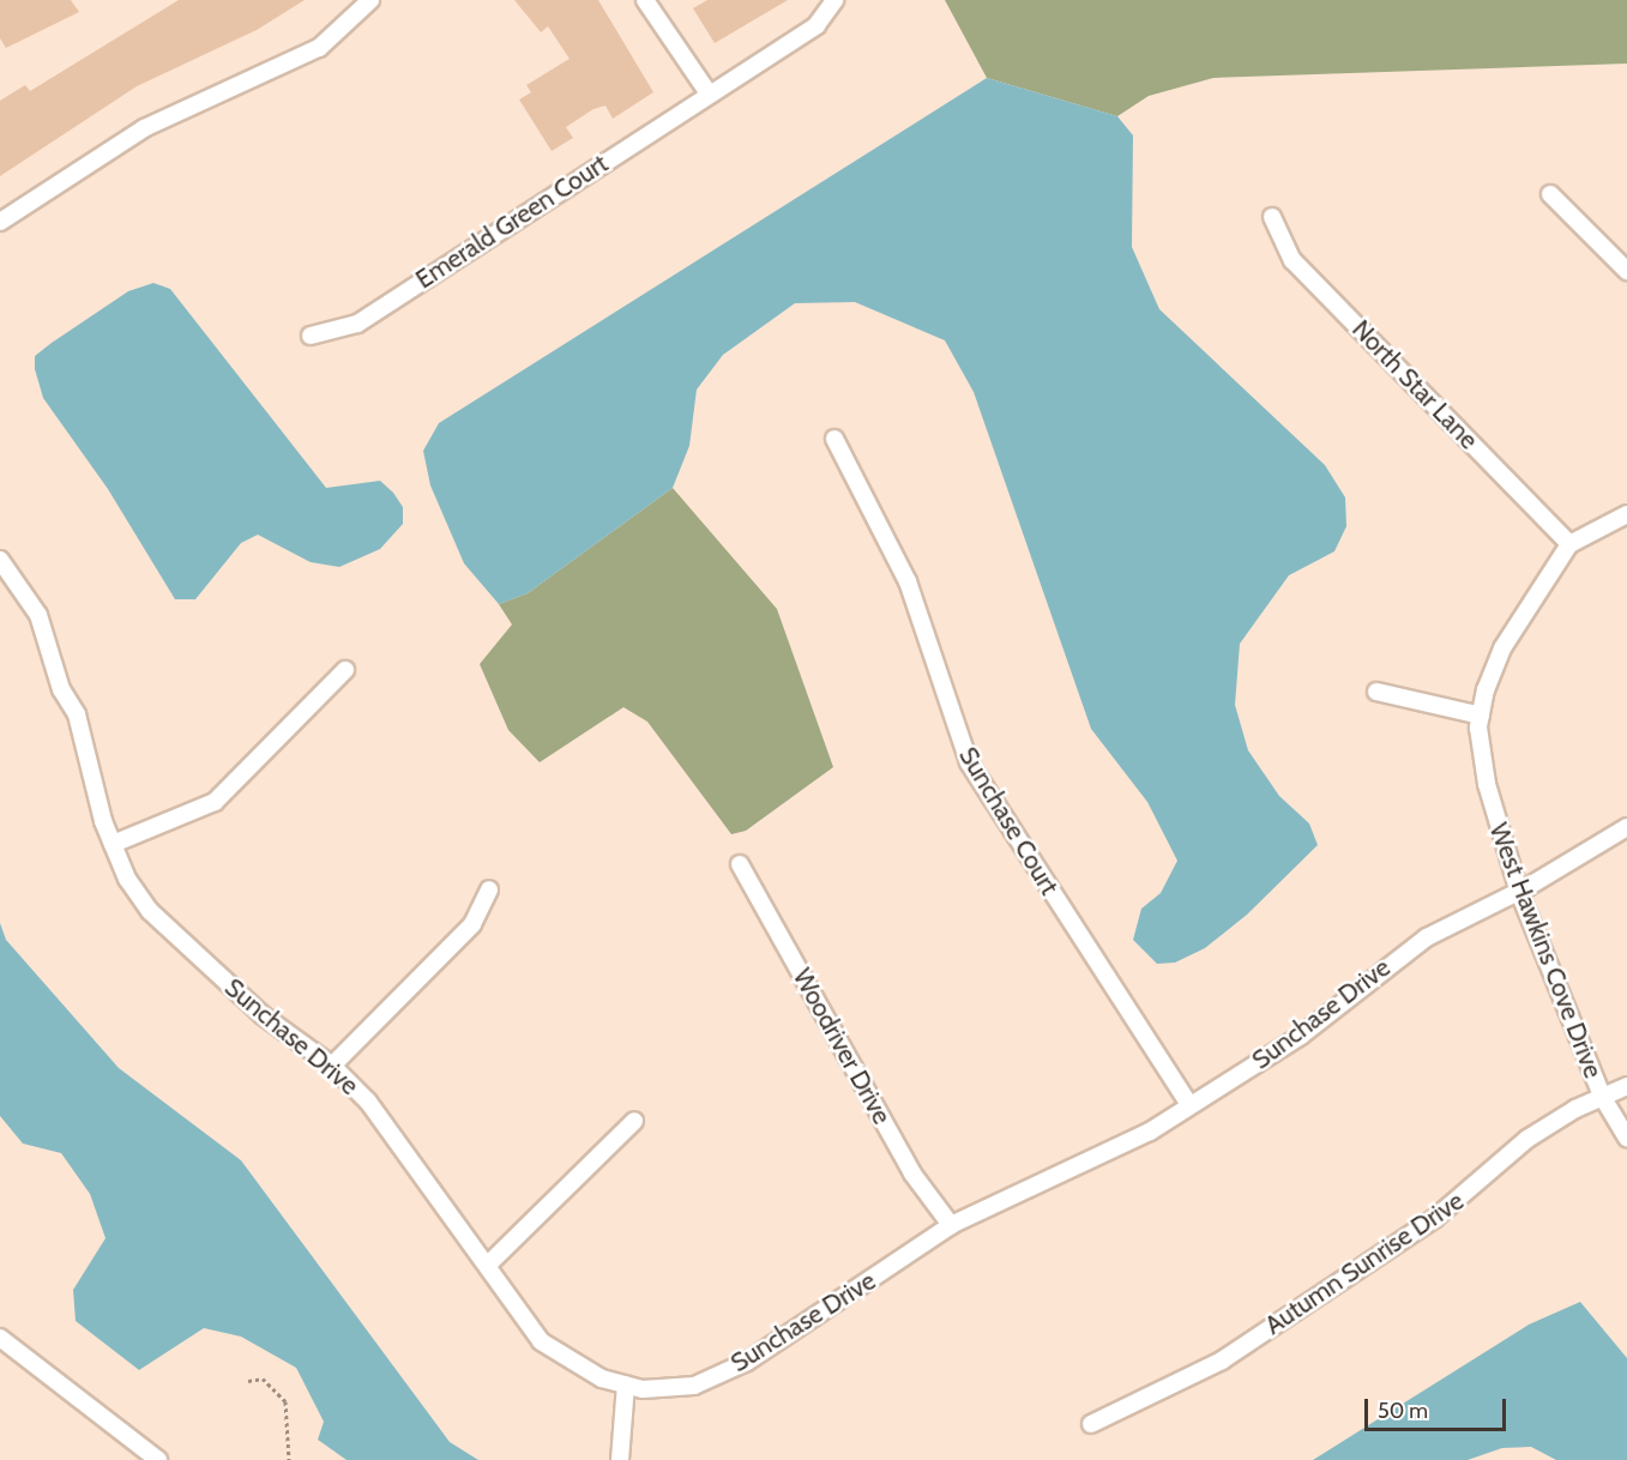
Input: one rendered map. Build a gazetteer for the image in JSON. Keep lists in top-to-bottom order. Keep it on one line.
{"streets":{"street":["Emerald Green Court","North Star Lane","Sunchase Court","West Hawkins Cove Drive","Sunchase Drive","Woodriver Drive","Autumn Sunrise Drive"]},"crossings":[["North Star Lane","West Hawkins Cove Drive"],["Sunchase Court","Sunchase Drive"],["West Hawkins Cove Drive","Sunchase Drive"],["West Hawkins Cove Drive","Autumn Sunrise Drive"],["Sunchase Drive","Woodriver Drive"]],"scale_bar":"50 m"}
